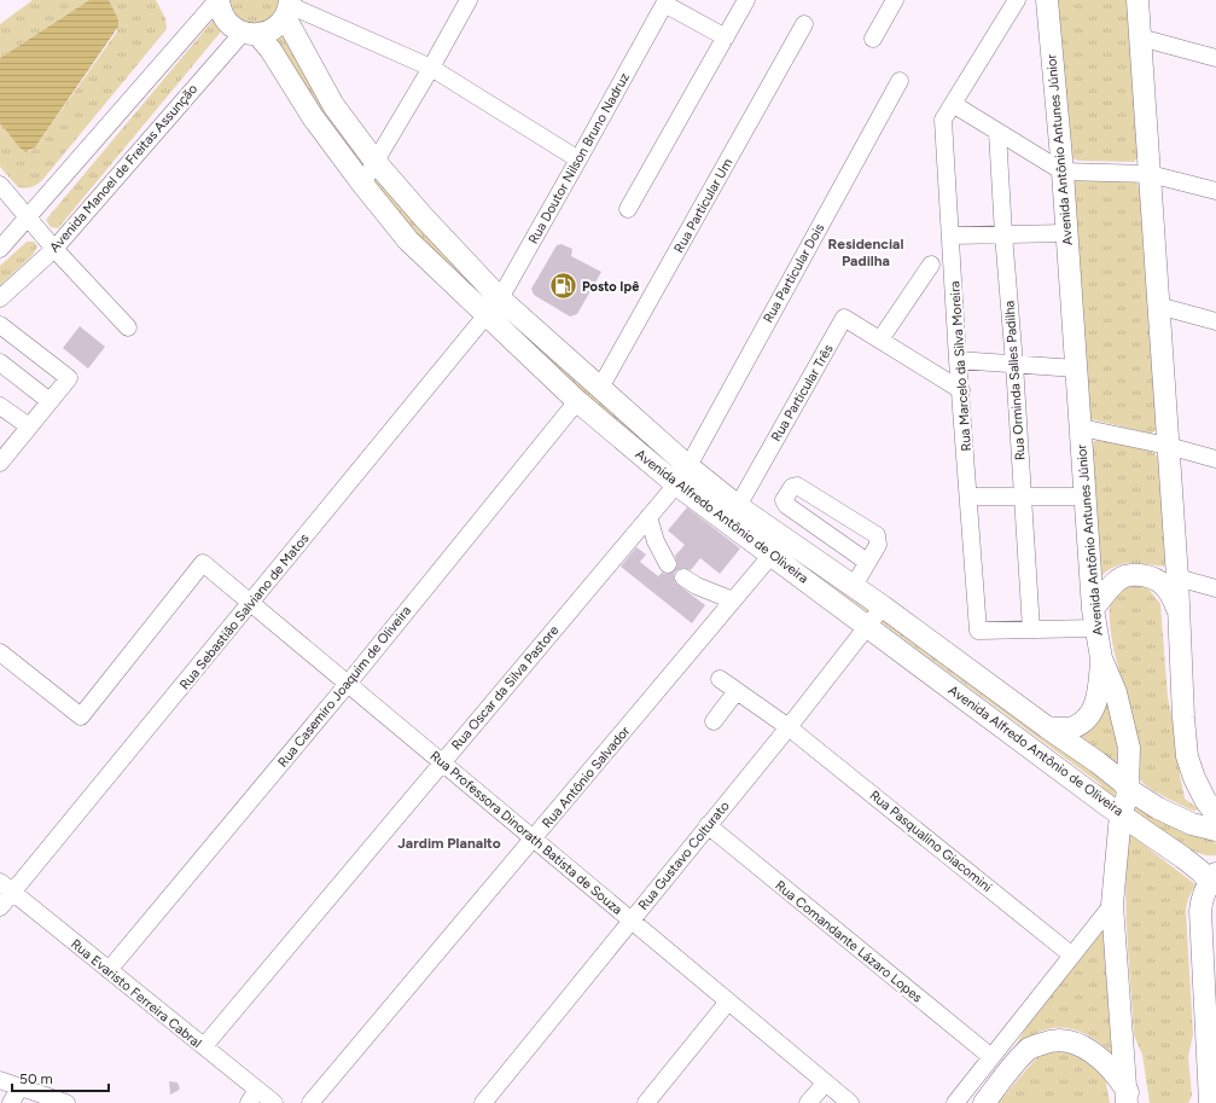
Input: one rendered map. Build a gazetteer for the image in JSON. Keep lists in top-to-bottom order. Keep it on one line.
{"streets":{"main road":["Avenida Antônio Antunes Júnior","Avenida Alfredo Antônio de Oliveira"],"street":["Rua Doutor Nilson Bruno Nadruz","Avenida Manoel de Freitas Assunção","Rua Particular Um","Rua Particular Dois","Rua Marcelo da Silva Moreira","Rua Orminda Salles Padilha","Rua Particular Três","Rua Sebastião Salviano de Matos","Rua Casemiro Joaquim de Oliveira","Rua Oscar da Silva Pastore","Rua Antônio Salvador","Rua Professora Dinorath Batista de Souza","Rua Pasqualino Giacomini","Rua Gustavo Colturato","Rua Comandante Lázaro Lopes","Rua Evaristo Ferreira Cabral"]},"crossings":[["Avenida Antônio Antunes Júnior","Avenida Alfredo Antônio de Oliveira"],["Rua Doutor Nilson Bruno Nadruz","Avenida Alfredo Antônio de Oliveira"],["Rua Doutor Nilson Bruno Nadruz","Rua Sebastião Salviano de Matos"],["Avenida Manoel de Freitas Assunção","Avenida Alfredo Antônio de Oliveira"],["Rua Particular Um","Avenida Alfredo Antônio de Oliveira"],["Rua Particular Dois","Avenida Alfredo Antônio de Oliveira"],["Rua Particular Dois","Rua Oscar da Silva Pastore"],["Rua Marcelo da Silva Moreira","Rua Orminda Salles Padilha"],["Rua Marcelo da Silva Moreira","Rua Particular Três"],["Rua Particular Três","Avenida Alfredo Antônio de Oliveira"],["Avenida Alfredo Antônio de Oliveira","Rua Sebastião Salviano de Matos"],["Avenida Alfredo Antônio de Oliveira","Rua Casemiro Joaquim de Oliveira"],["Avenida Alfredo Antônio de Oliveira","Rua Oscar da Silva Pastore"],["Avenida Alfredo Antônio de Oliveira","Rua Antônio Salvador"],["Avenida Alfredo Antônio de Oliveira","Rua Gustavo Colturato"],["Rua Sebastião Salviano de Matos","Rua Professora Dinorath Batista de Souza"],["Rua Sebastião Salviano de Matos","Rua Evaristo Ferreira Cabral"],["Rua Casemiro Joaquim de Oliveira","Rua Professora Dinorath Batista de Souza"],["Rua Casemiro Joaquim de Oliveira","Rua Evaristo Ferreira Cabral"],["Rua Oscar da Silva Pastore","Rua Professora Dinorath Batista de Souza"],["Rua Oscar da Silva Pastore","Rua Evaristo Ferreira Cabral"],["Rua Antônio Salvador","Rua Professora Dinorath Batista de Souza"],["Rua Professora Dinorath Batista de Souza","Rua Gustavo Colturato"],["Rua Pasqualino Giacomini","Rua Gustavo Colturato"],["Rua Gustavo Colturato","Rua Comandante Lázaro Lopes"]],"districts":["Residencial Padilha","Jardim Planalto"],"places":{"fuel station":["Posto Ipê"]},"scale_bar":"50 m"}
